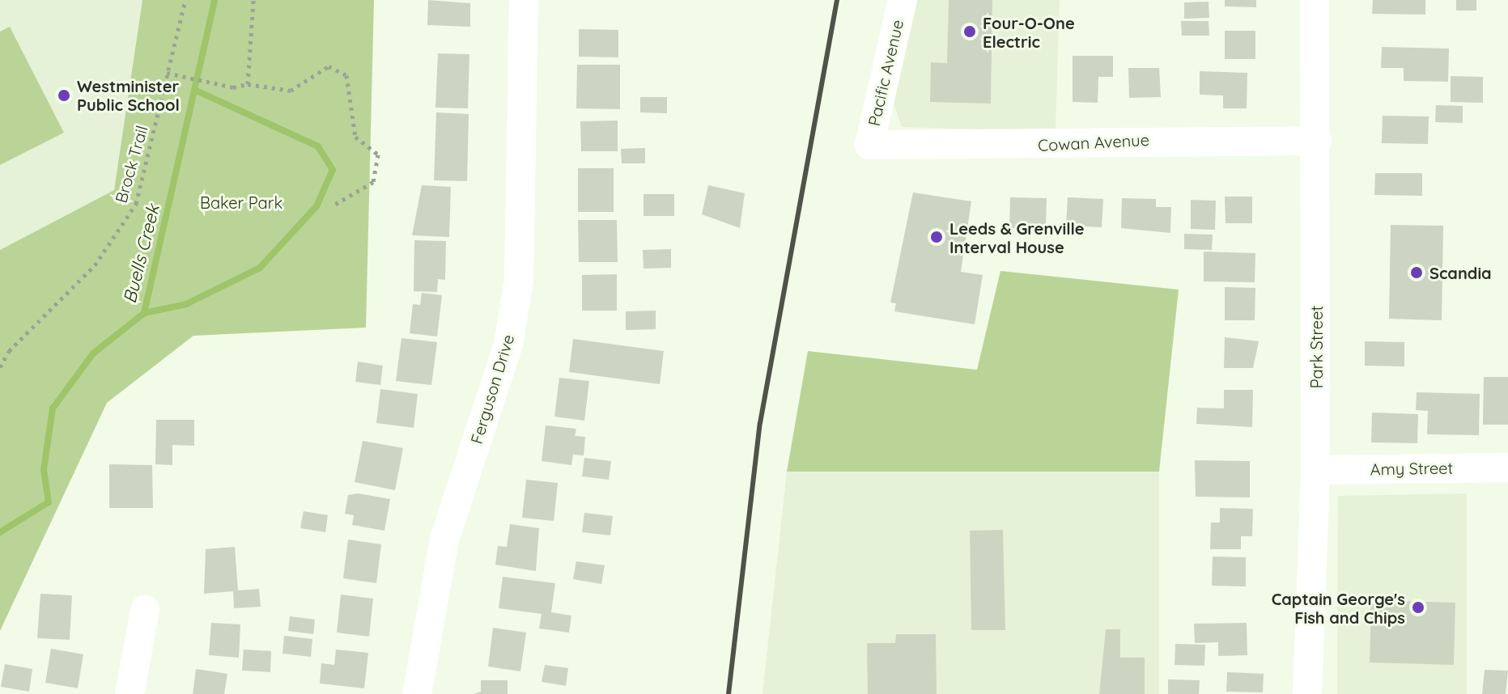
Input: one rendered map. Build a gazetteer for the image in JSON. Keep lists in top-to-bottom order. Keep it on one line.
{"streets":{"street":["Pacific Avenue","Cowan Avenue","Park Street","Ferguson Drive","Amy Street"],"path":["Brock Trail"]},"crossings":[["Pacific Avenue","Cowan Avenue"],["Cowan Avenue","Park Street"],["Park Street","Amy Street"]],"water":["Buells Creek"],"parks":["Baker Park"],"places":["Four-O-One Electric","Westminister Public School","Leeds & Grenville Interval House","Scandia","Captain George's Fish and Chips"]}
